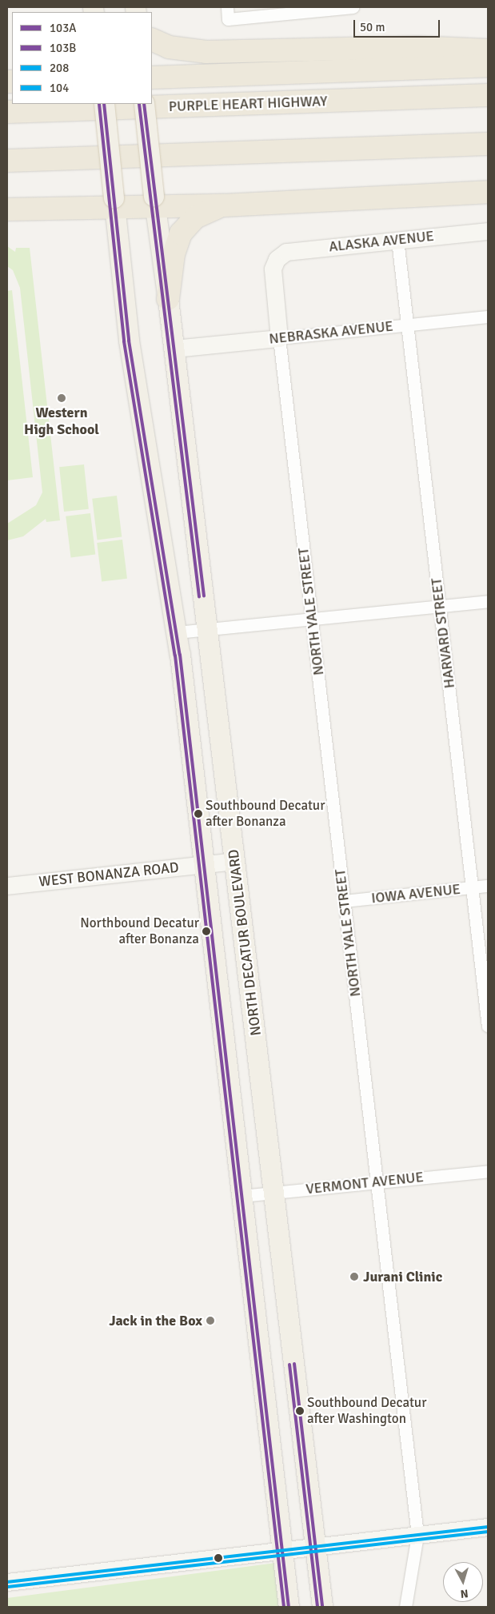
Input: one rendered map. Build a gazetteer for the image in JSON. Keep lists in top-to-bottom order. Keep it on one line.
{"streets":{"highway":["PURPLE HEART HIGHWAY"],"main road":["NORTH DECATUR BOULEVARD"],"street":["ALASKA AVENUE","NEBRASKA AVENUE","NORTH YALE STREET","HARVARD STREET","WEST BONANZA ROAD","IOWA AVENUE","VERMONT AVENUE"]},"crossings":[["ALASKA AVENUE","NORTH YALE STREET"],["ALASKA AVENUE","HARVARD STREET"],["NEBRASKA AVENUE","NORTH YALE STREET"],["NEBRASKA AVENUE","HARVARD STREET"],["NEBRASKA AVENUE","NORTH DECATUR BOULEVARD"],["NORTH YALE STREET","IOWA AVENUE"],["NORTH YALE STREET","VERMONT AVENUE"],["HARVARD STREET","IOWA AVENUE"],["WEST BONANZA ROAD","NORTH DECATUR BOULEVARD"],["NORTH DECATUR BOULEVARD","VERMONT AVENUE"]],"places":["Western High School","Southbound Decatur after Bonanza","Northbound Decatur after Bonanza","Jurani Clinic","Jack in the Box","Southbound Decatur after Washington"],"lines":["transit line 103A","transit line 103B","transit line 208","transit line 104"],"legend":["103A","103B","208","104"],"scale_bar":"50 m","north":"bottom"}
